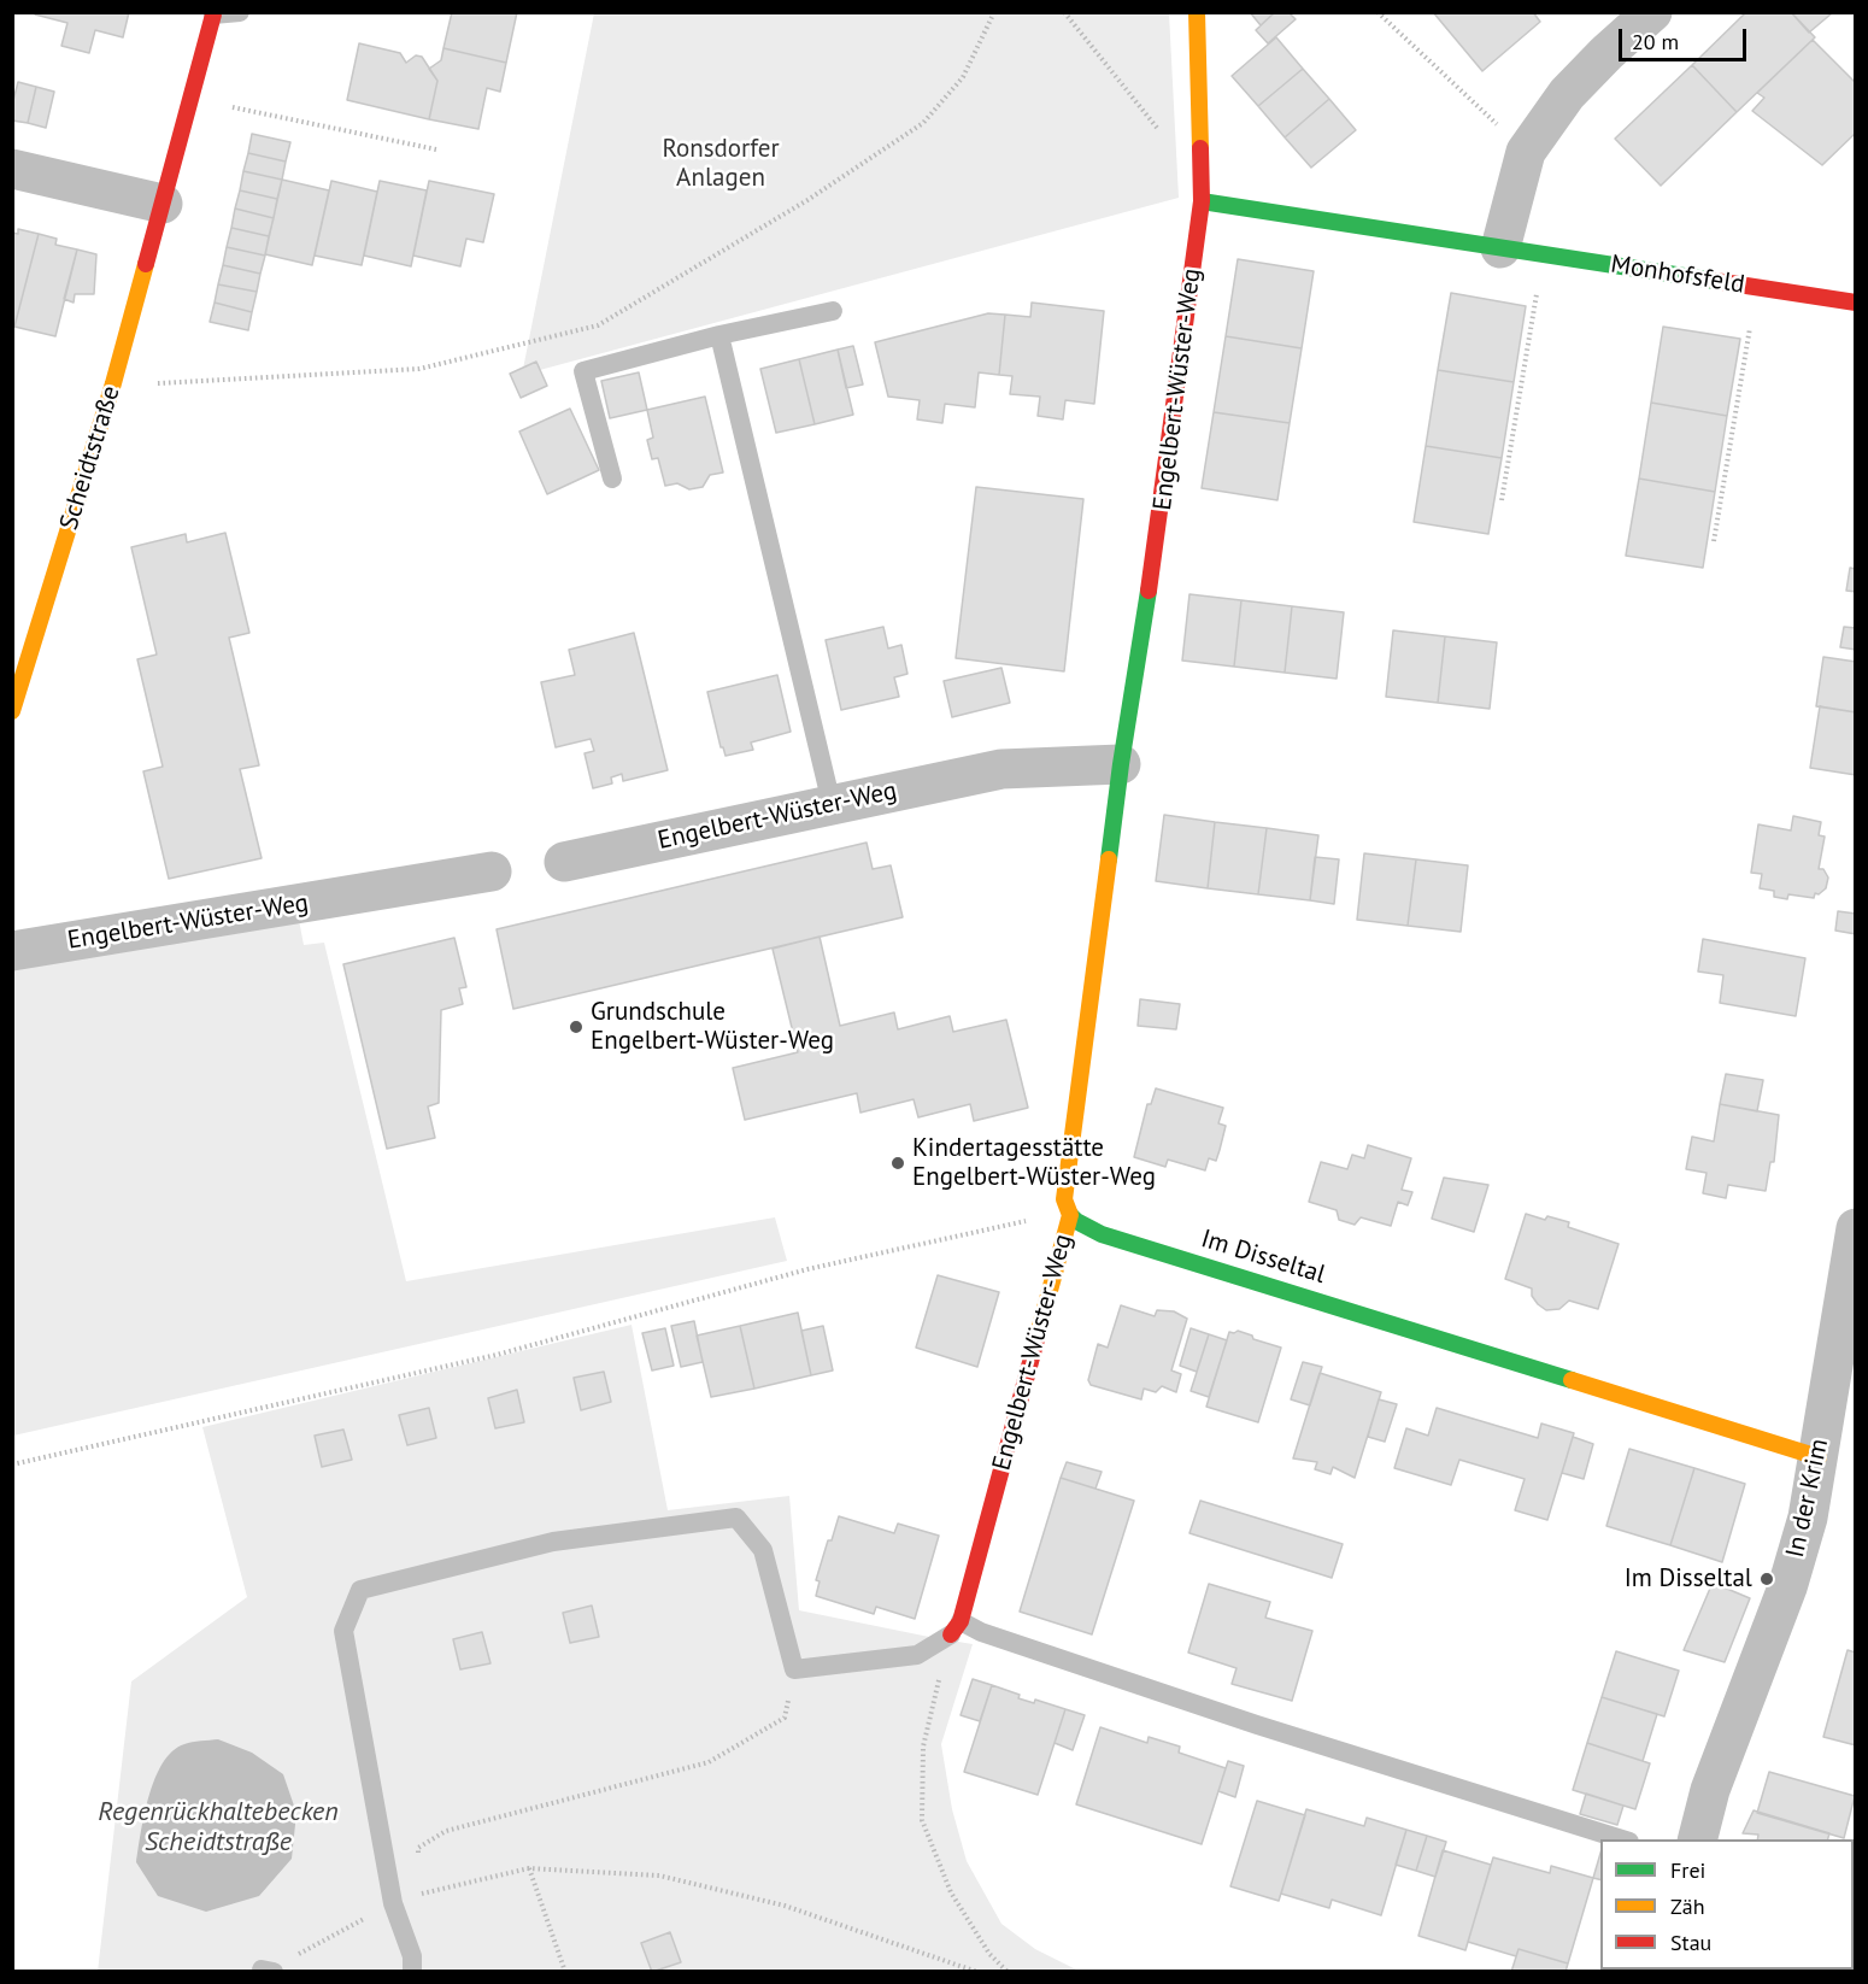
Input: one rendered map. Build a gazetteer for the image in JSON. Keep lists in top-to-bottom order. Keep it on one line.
{"streets":{"street":["Monhofsfeld","Engelbert-Wüster-Weg","Scheidtstraße","Im Disseltal","In der Krim"]},"crossings":[["Monhofsfeld","Engelbert-Wüster-Weg"],["Engelbert-Wüster-Weg","Im Disseltal"],["Im Disseltal","In der Krim"]],"water":["Regenrückhaltebecken Scheidtstraße"],"parks":["Ronsdorfer Anlagen"],"places":["Grundschule Engelbert-Wüster-Weg","Kindertagesstätte Engelbert-Wüster-Weg","Im Disseltal"],"legend":["Frei","Zäh","Stau"],"scale_bar":"20 m"}
